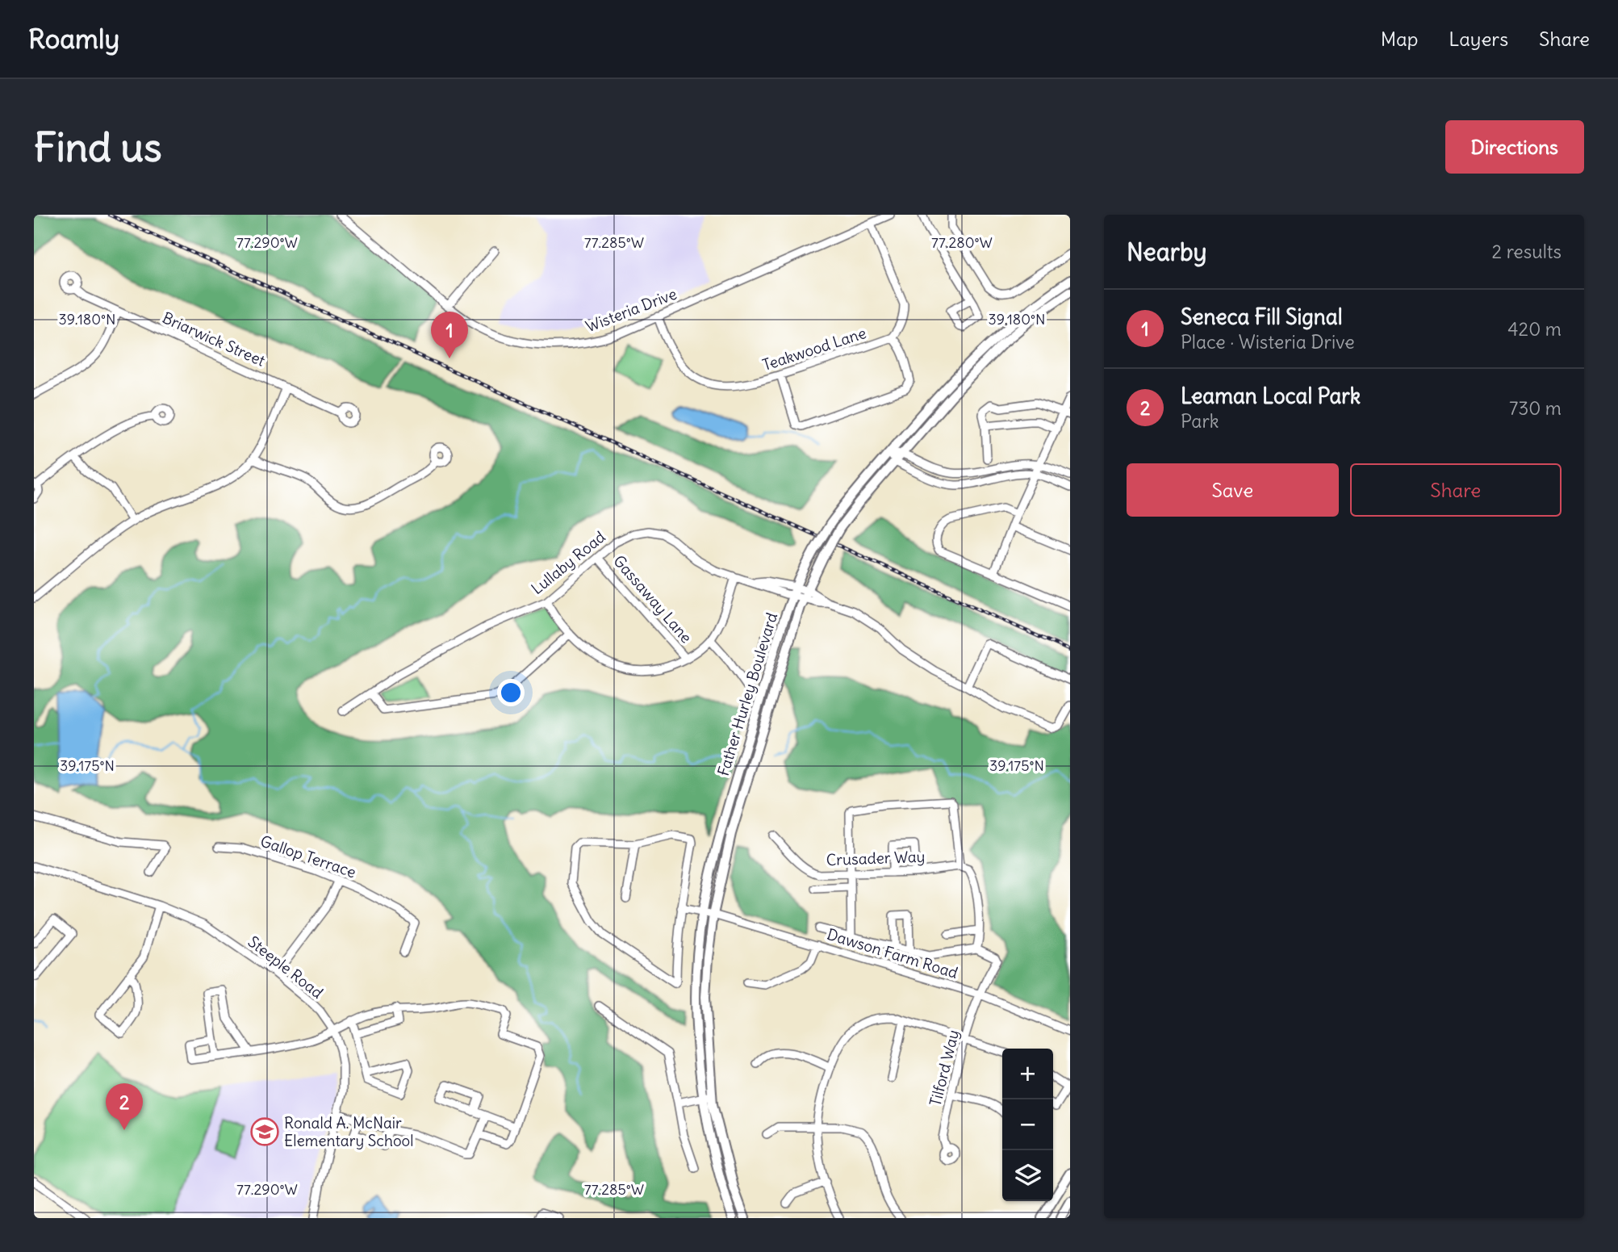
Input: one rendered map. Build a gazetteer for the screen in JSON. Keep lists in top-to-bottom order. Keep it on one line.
{"streets":{"main road":["Father Hurley Boulevard"],"street":["Wisteria Drive","Briarwick Street","Teakwood Lane","Lullaby Road","Gassaway Lane","Gallop Terrace","Crusader Way","Dawson Farm Road","Steeple Road","Tilford Way"]},"crossings":[["Wisteria Drive","Teakwood Lane"],["Lullaby Road","Gassaway Lane"],["Lullaby Road","Father Hurley Boulevard"],["Father Hurley Boulevard","Dawson Farm Road"],["Dawson Farm Road","Tilford Way"]],"places":{"school or university":["Ronald A. McNair Elementary School"]},"page":{"header":"Roamly","nav":["Map","Layers","Share"],"buttons":["Directions",["Save","Share"]],"title":"Find us","heading":["Nearby","2 results"],"list":[{"mark":"1","name":"Seneca Fill Signal","note":"Place · Wisteria Drive","value":"420 m"},{"mark":"2","name":"Leaman Local Park","note":"Park","value":"730 m"}],"pins":["1","2"],"map_buttons":["+","−"]},"coordinates":["77.290°W","77.285°W","77.280°W","39.180°N","39.175°N"]}
